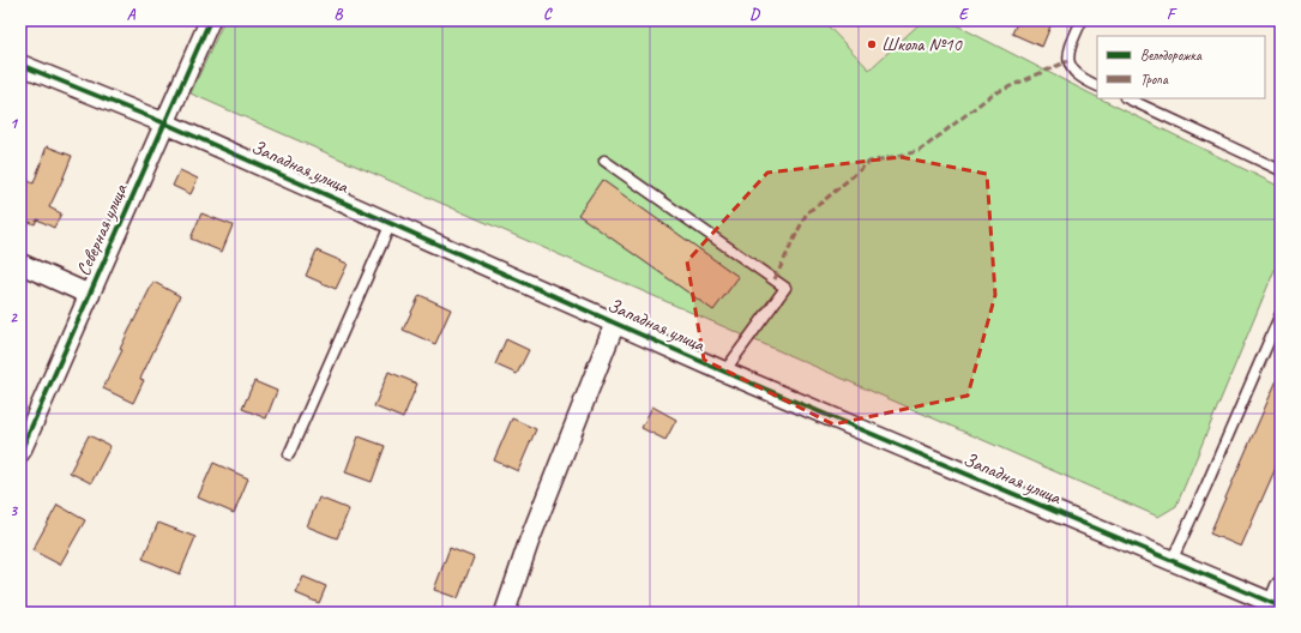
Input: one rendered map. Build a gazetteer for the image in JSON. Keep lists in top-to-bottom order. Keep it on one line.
{"streets":{"street":["Западная улица","Северная улица"]},"crossings":[["Западная улица","Северная улица"]],"places":["Школа №10"],"legend":["Велодорожка","Тропа"],"grid":{"columns":["A","B","C","D","E","F"],"rows":["1","2","3"]}}
